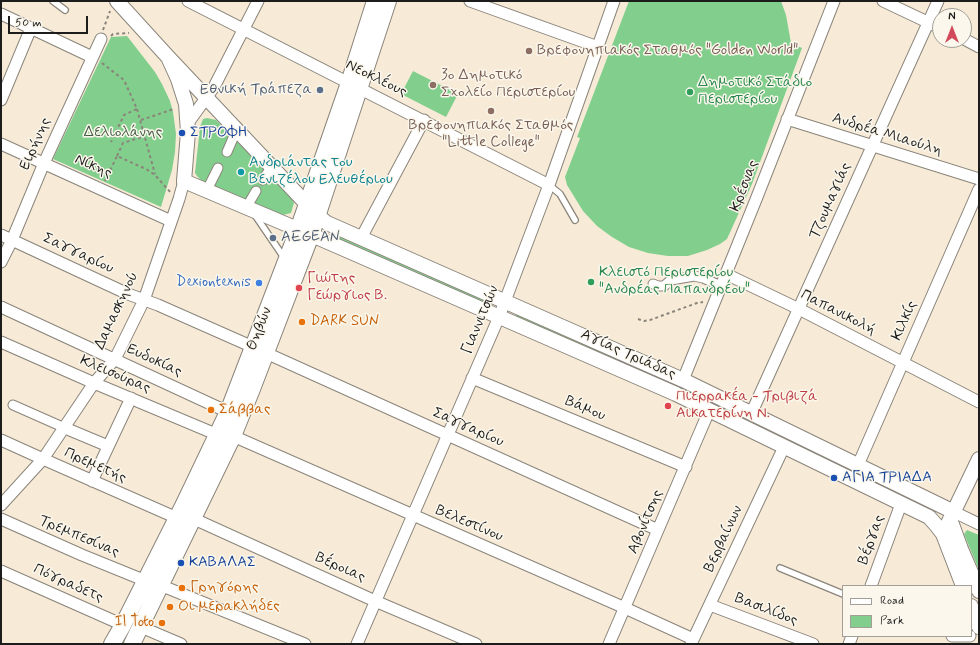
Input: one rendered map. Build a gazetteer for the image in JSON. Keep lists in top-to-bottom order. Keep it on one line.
{"streets":{"main road":["Θηβών"],"street":["Νεοκλέους","Ανδρέα Μιαούλη","Ειρήνης","Νίκης","Κρέσνας","Τζουμαγιάς","Σαγγαρίου","Δαμασκηνού","Παπανικολή","Γιαννιτσών","Κιλκίς","Αγίας Τριάδας","Ευδοκίας","Κλεισούρας","Βάμου","Πρεμετής","Αβονίτσης","Βελεστίνου","Τρεμπεσίνας","Βερβαίνων","Βέργας","Βέροιας","Πόγραδετς","Βασιλίδος"]},"crossings":[["Νεοκλέους","Γιαννιτσών"],["Νεοκλέους","Θηβών"],["Ανδρέα Μιαούλη","Κρέσνας"],["Ανδρέα Μιαούλη","Τζουμαγιάς"],["Ειρήνης","Νίκης"],["Ειρήνης","Σαγγαρίου"],["Νίκης","Δαμασκηνού"],["Κρέσνας","Παπανικολή"],["Κρέσνας","Αγίας Τριάδας"],["Τζουμαγιάς","Παπανικολή"],["Τζουμαγιάς","Αγίας Τριάδας"],["Σαγγαρίου","Δαμασκηνού"],["Σαγγαρίου","Γιαννιτσών"],["Σαγγαρίου","Θηβών"],["Σαγγαρίου","Αβονίτσης"],["Δαμασκηνού","Αγίας Τριάδας"],["Δαμασκηνού","Ευδοκίας"],["Δαμασκηνού","Κλεισούρας"],["Δαμασκηνού","Πρεμετής"],["Παπανικολή","Κιλκίς"],["Γιαννιτσών","Αγίας Τριάδας"],["Γιαννιτσών","Βάμου"],["Γιαννιτσών","Βελεστίνου"],["Γιαννιτσών","Βέροιας"],["Κιλκίς","Αγίας Τριάδας"],["Θηβών","Αγίας Τριάδας"],["Θηβών","Ευδοκίας"],["Θηβών","Κλεισούρας"],["Θηβών","Πρεμετής"],["Θηβών","Βελεστίνου"],["Θηβών","Τρεμπεσίνας"],["Θηβών","Βέροιας"],["Θηβών","Πόγραδετς"],["Αγίας Τριάδας","Αβονίτσης"],["Αγίας Τριάδας","Βερβαίνων"],["Αγίας Τριάδας","Βέργας"],["Κλεισούρας","Βελεστίνου"],["Βάμου","Αβονίτσης"],["Πρεμετής","Βέροιας"],["Αβονίτσης","Βελεστίνου"],["Βελεστίνου","Βερβαίνων"],["Βερβαίνων","Βασιλίδος"]],"parks":["Δελιολάνης"],"places":["Βρεφονηπιακός Σταθμός \"Golden World\"","3ο Δημοτικό Σχολείο Περιστερίου","Εθνική Τράπεζα","Δημοτικό Στάδιο Περιστερίου","Βρεφονηπιακός Σταθμός \"Little College\"","ΣΤΡΟΦΗ","Ανδριάντας του Βενιζέλου Ελευθέριου","AEGEAN","Κλειστό Περιστερίου \"Ανδρέας Παπανδρέου\"","Dexiontexnis","Γιώτης Γεώργιος Β.","DARK SUN","Πιερρακέα - Τριβιζά Αικατερίνη Ν.","Σάββας","ΑΓΙΑ ΤΡΙΑΔΑ","ΚΑΒΑΛΑΣ","Γρηγόρης","Οι μερακλήδες","Il Toto"],"legend":["Road","Park"],"scale_bar":"50 m","north":"top"}
